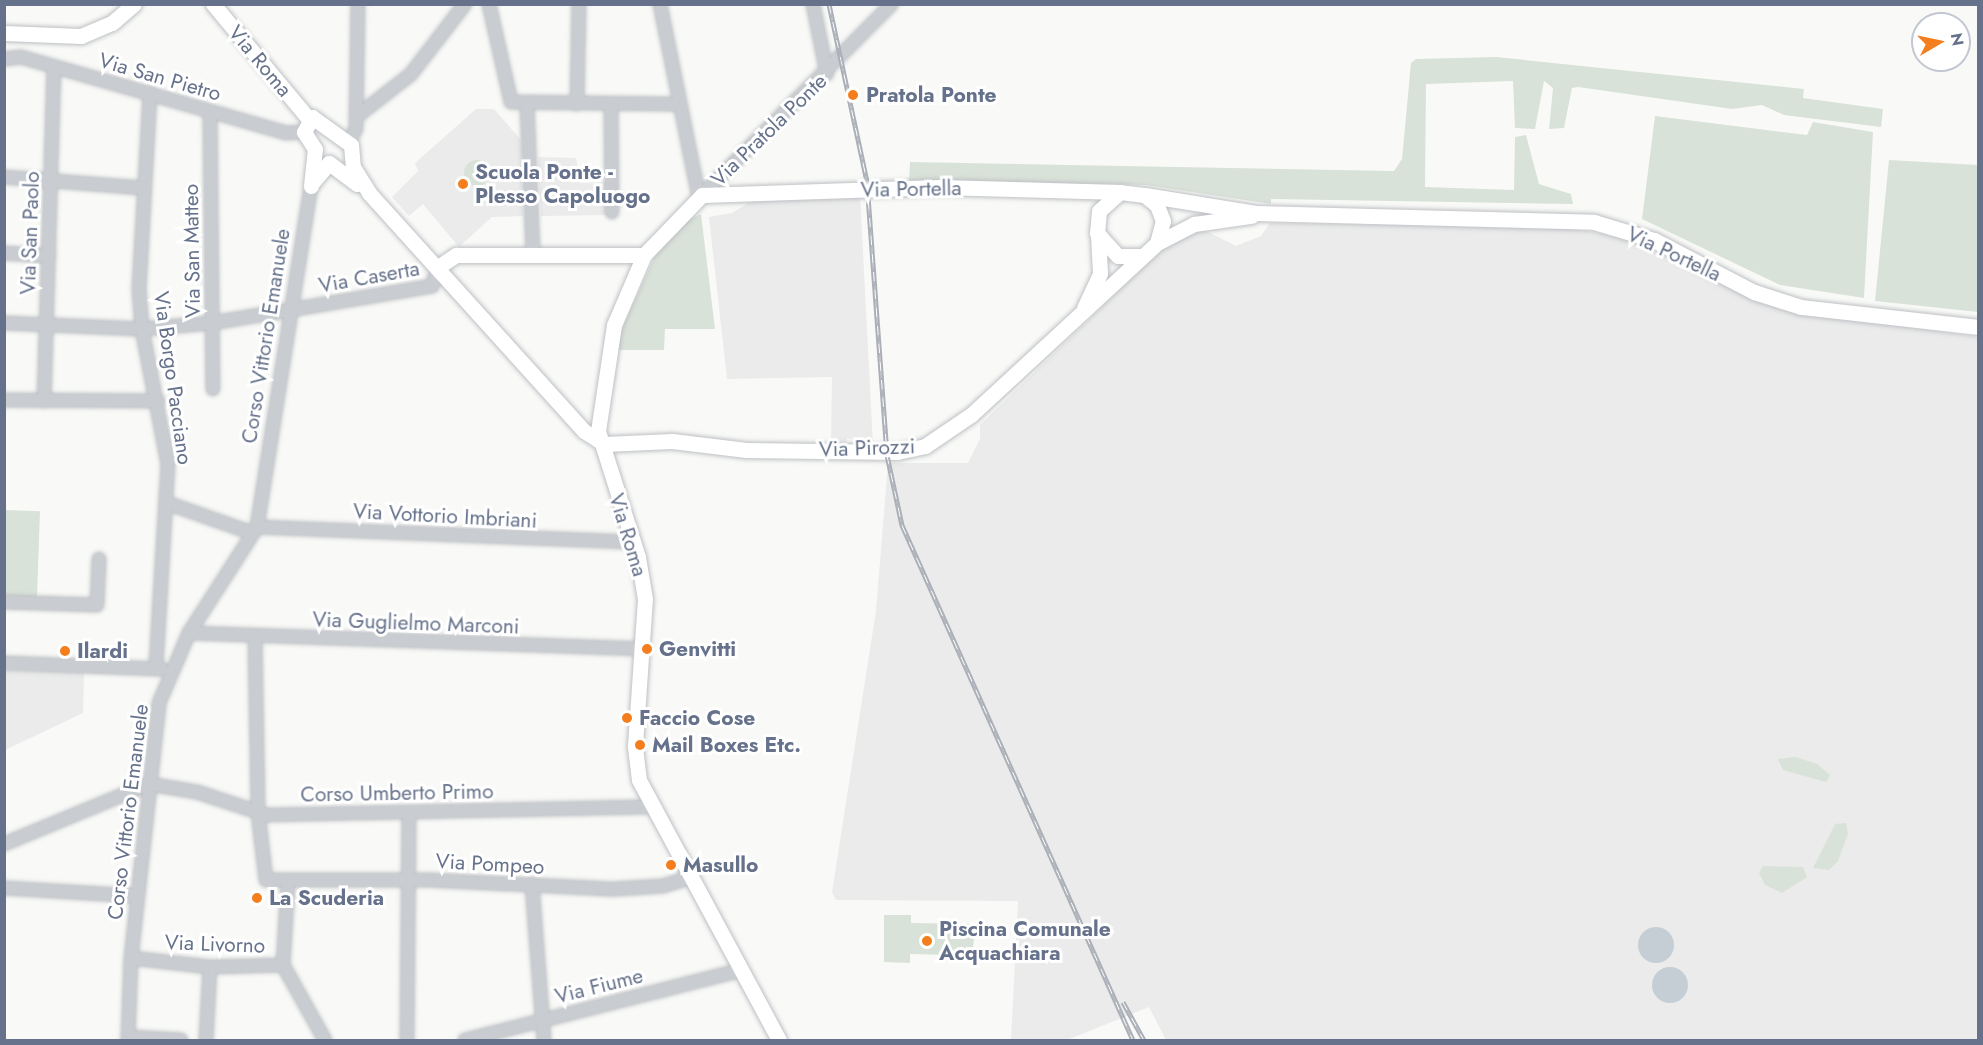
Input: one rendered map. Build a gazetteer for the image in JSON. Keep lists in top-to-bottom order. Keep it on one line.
{"streets":{"main road":["Via Roma","Via Pratola Ponte","Via Portella","Via Pirozzi"],"street":["Via San Pietro","Via San Paolo","Via San Matteo","Via Caserta","Corso Vittorio Emanuele","Via Borgo Pacciano","Via Vottorio Imbriani","Via Guglielmo Marconi","Corso Umberto Primo","Via Pompeo","Via Livorno","Via Fiume"]},"crossings":[["Via Roma","Via Pratola Ponte"],["Via Roma","Via Caserta"],["Via Roma","Via Pirozzi"],["Via Roma","Via Vottorio Imbriani"],["Via Roma","Via Guglielmo Marconi"],["Via Roma","Corso Umberto Primo"],["Via Roma","Via Pompeo"],["Via Roma","Via Fiume"],["Via San Pietro","Via San Paolo"],["Via San Pietro","Via San Matteo"],["Via San Pietro","Via Borgo Pacciano"],["Via Pratola Ponte","Via Portella"],["Via Pratola Ponte","Via Pirozzi"],["Via Portella","Via Pirozzi"],["Via San Paolo","Via Caserta"],["Via San Matteo","Via Caserta"],["Via Caserta","Corso Vittorio Emanuele"],["Via Caserta","Via Borgo Pacciano"],["Corso Vittorio Emanuele","Via Vottorio Imbriani"],["Corso Vittorio Emanuele","Via Guglielmo Marconi"],["Corso Vittorio Emanuele","Corso Umberto Primo"],["Corso Vittorio Emanuele","Via Livorno"],["Via Borgo Pacciano","Via Vottorio Imbriani"]],"places":["Pratola Ponte","Scuola Ponte - Plesso Capoluogo","Genvitti","Ilardi","Faccio Cose","Mail Boxes Etc.","Masullo","La Scuderia","Piscina Comunale Acquachiara"],"north":"right"}
